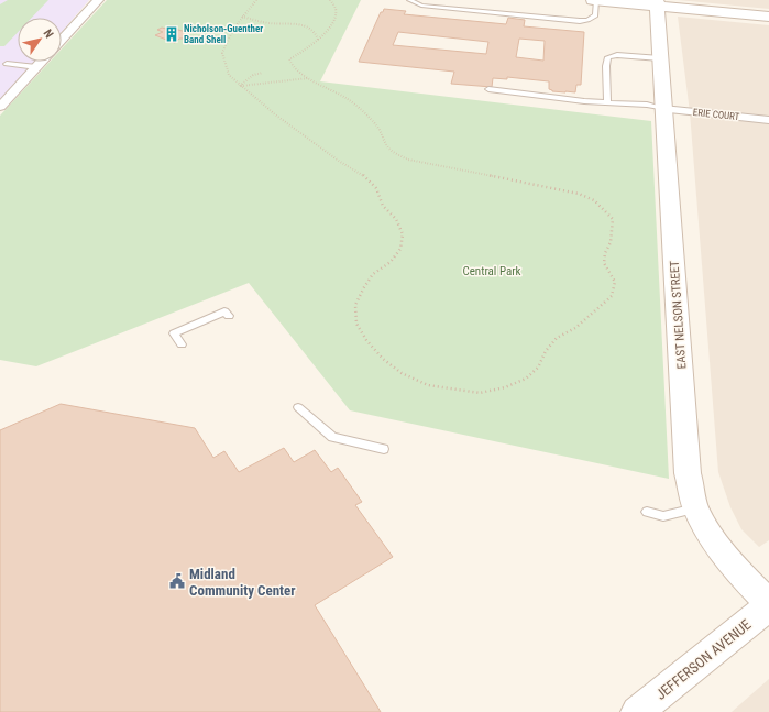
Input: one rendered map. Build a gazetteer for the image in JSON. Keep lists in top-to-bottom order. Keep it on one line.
{"streets":{"street":["ERIE COURT","EAST NELSON STREET","JEFFERSON AVENUE"]},"crossings":[["ERIE COURT","EAST NELSON STREET"],["EAST NELSON STREET","JEFFERSON AVENUE"]],"parks":["Central Park"],"places":{"building":["Nicholson-Guenther Band Shell"],"public building":["Midland Community Center"]},"north":"top right"}
